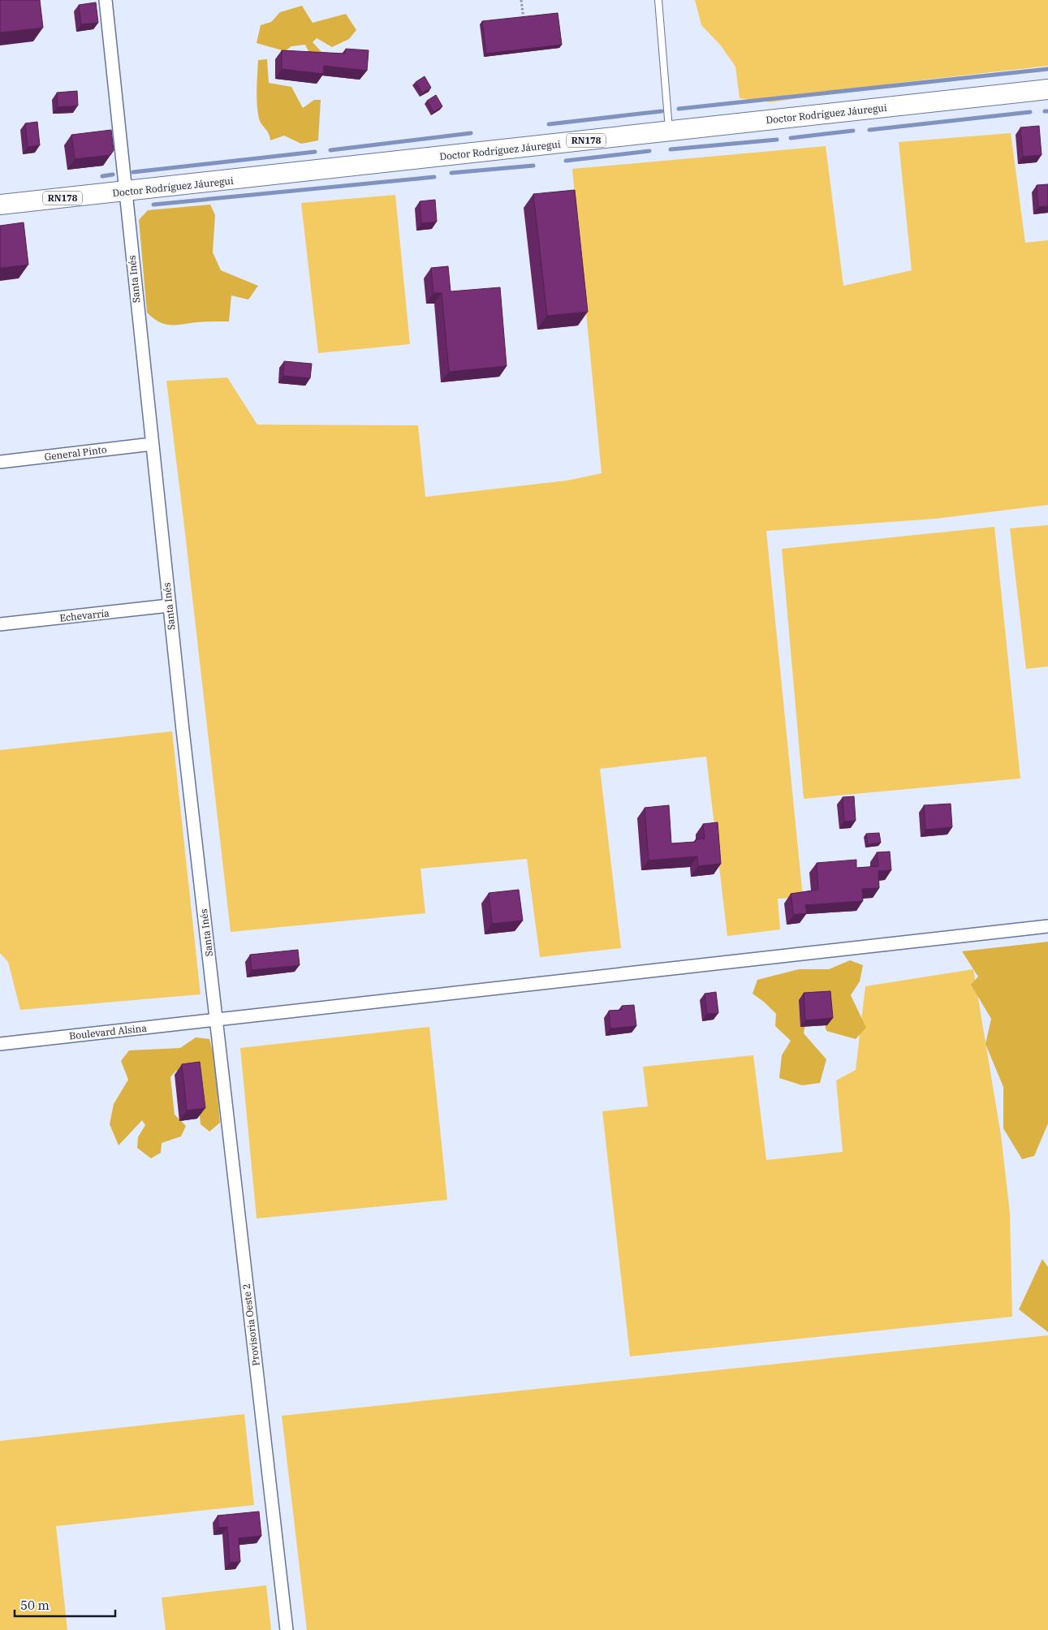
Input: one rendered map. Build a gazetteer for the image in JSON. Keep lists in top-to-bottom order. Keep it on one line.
{"streets":{"main road":["Doctor Rodríguez Jáuregui","RN178"],"street":["Santa Inés","General Pinto","Echevarría","Boulevard Alsina","Provisoria Oeste 2"]},"crossings":[["Doctor Rodríguez Jáuregui","Santa Inés"],["Santa Inés","General Pinto"],["Santa Inés","Echevarría"],["Santa Inés","Boulevard Alsina"],["Santa Inés","Provisoria Oeste 2"],["Boulevard Alsina","Provisoria Oeste 2"]],"scale_bar":"50 m"}
